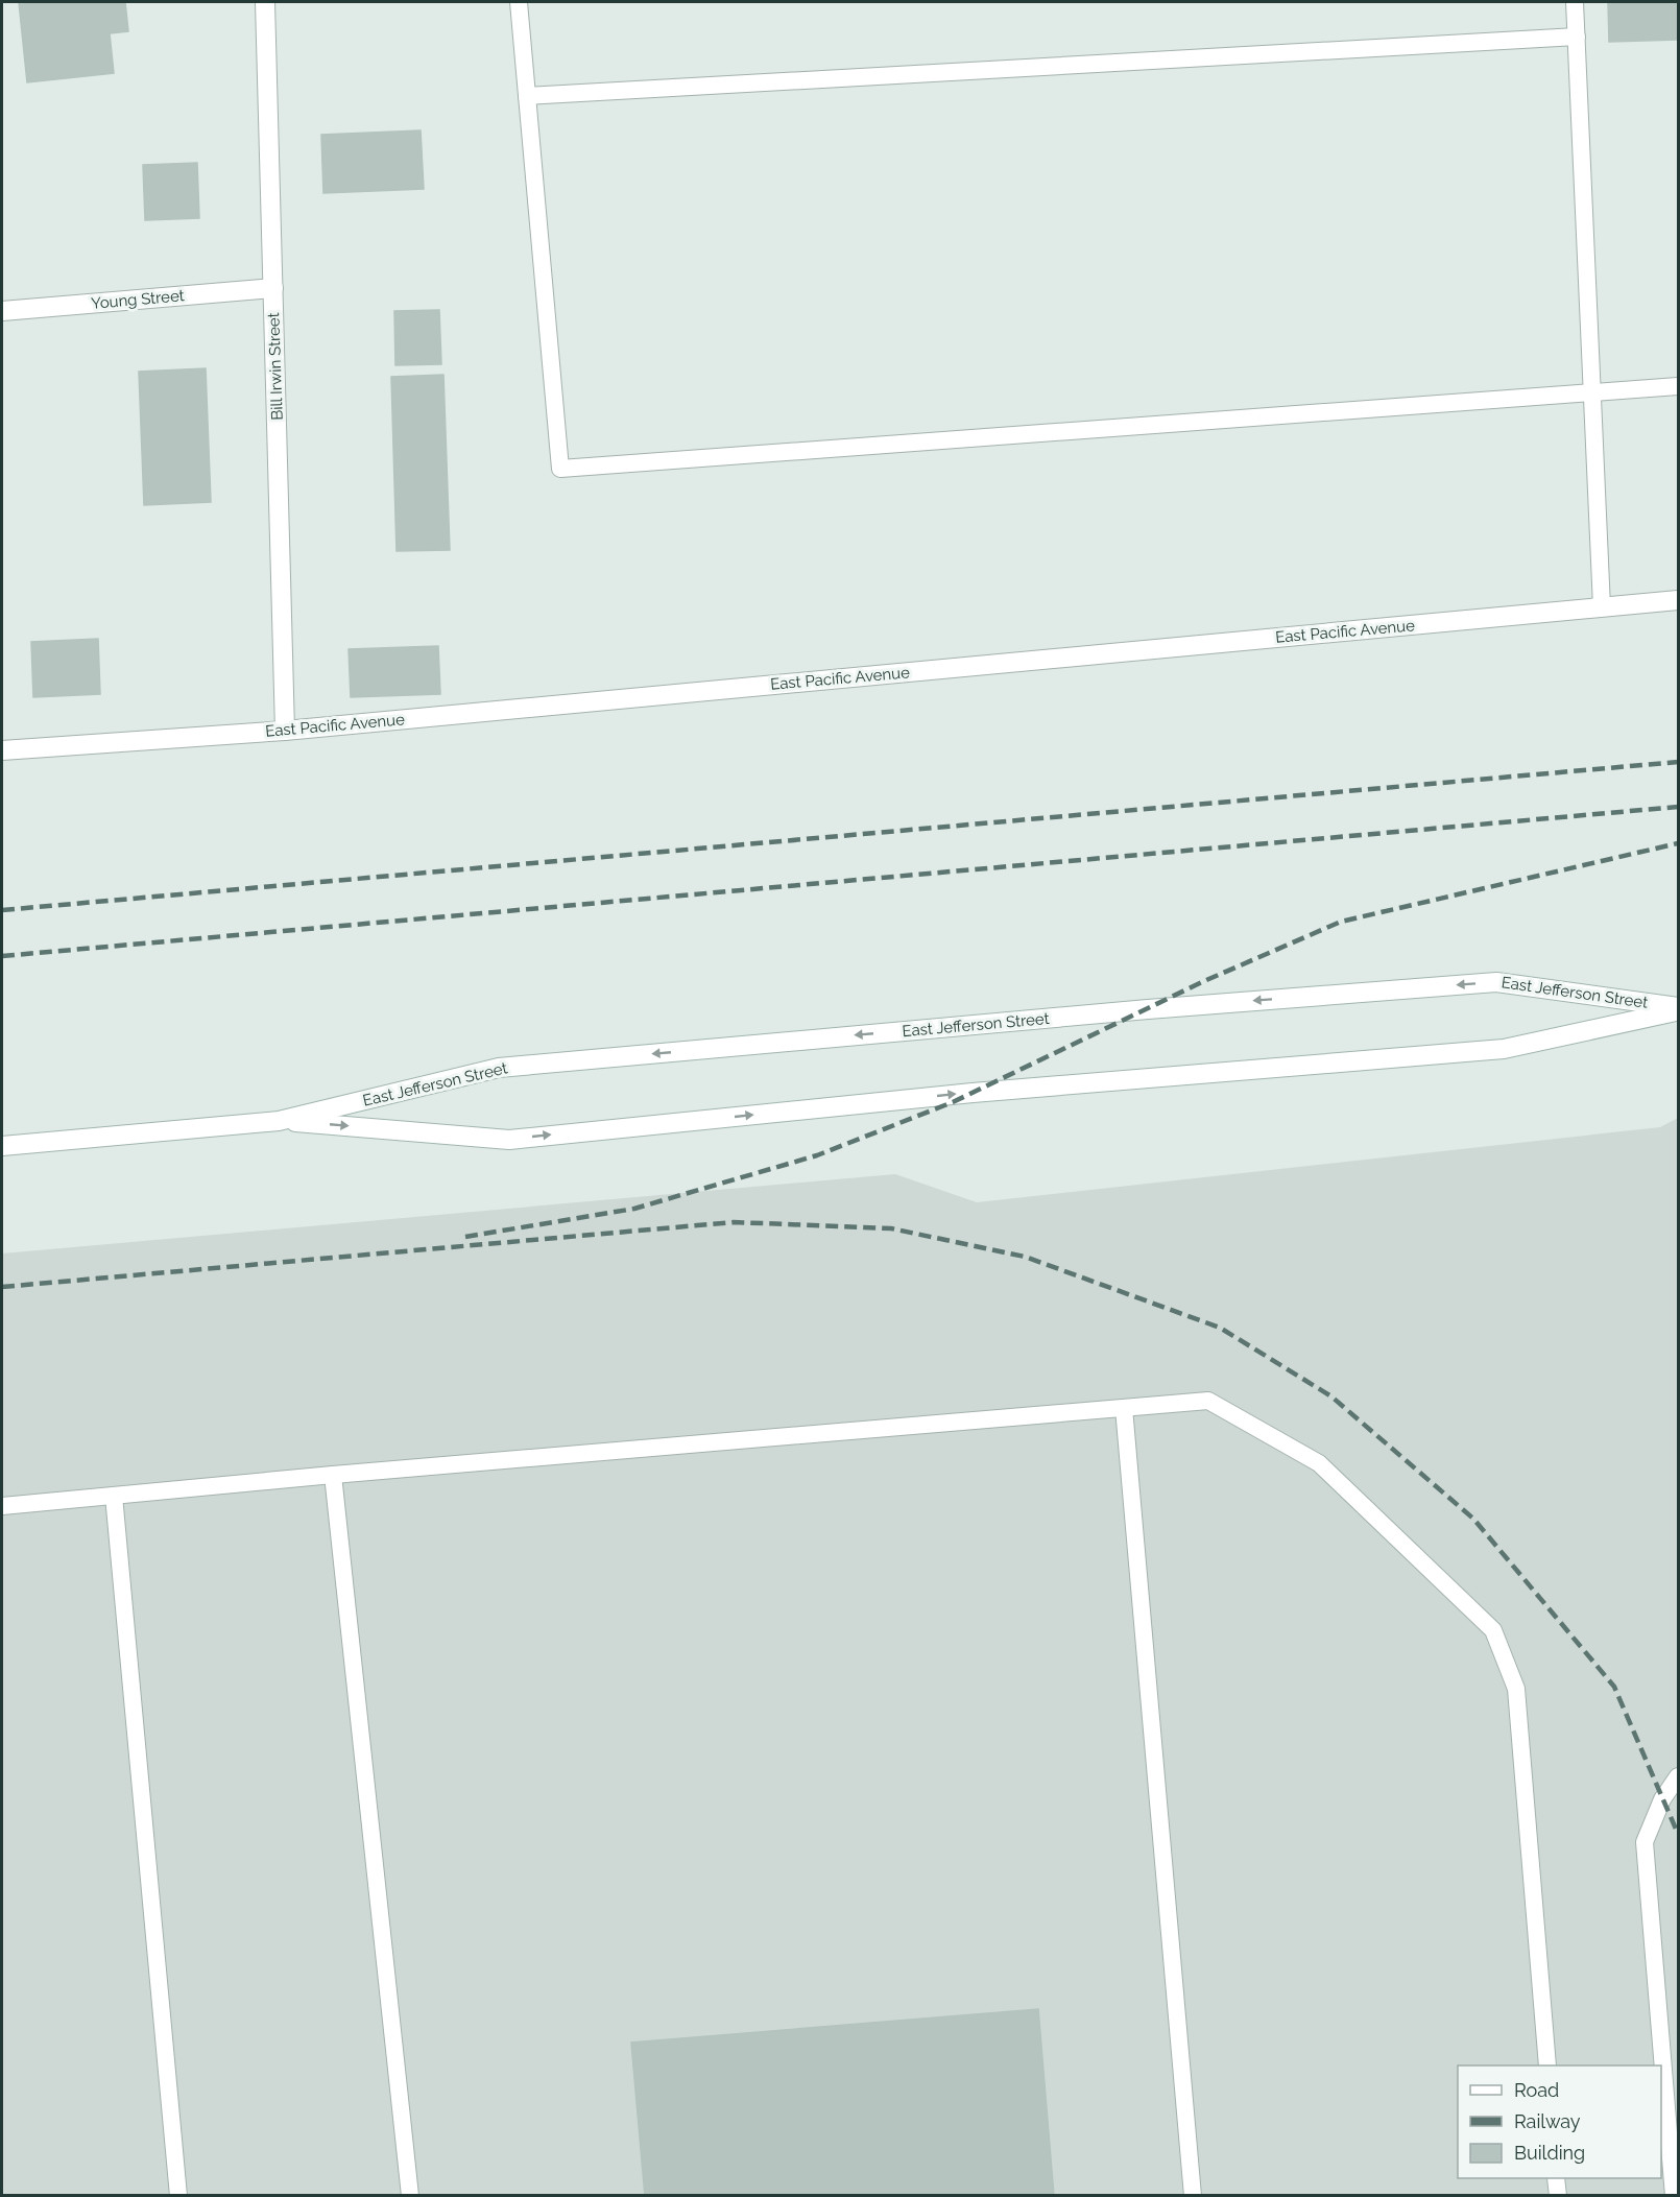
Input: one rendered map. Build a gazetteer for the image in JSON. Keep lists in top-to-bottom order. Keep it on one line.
{"streets":{"main road":["Young Street","Bill Irwin Street","East Pacific Avenue","East Jefferson Street"]},"crossings":[["Young Street","Bill Irwin Street"],["Bill Irwin Street","East Pacific Avenue"]],"legend":["Road","Railway","Building"]}
